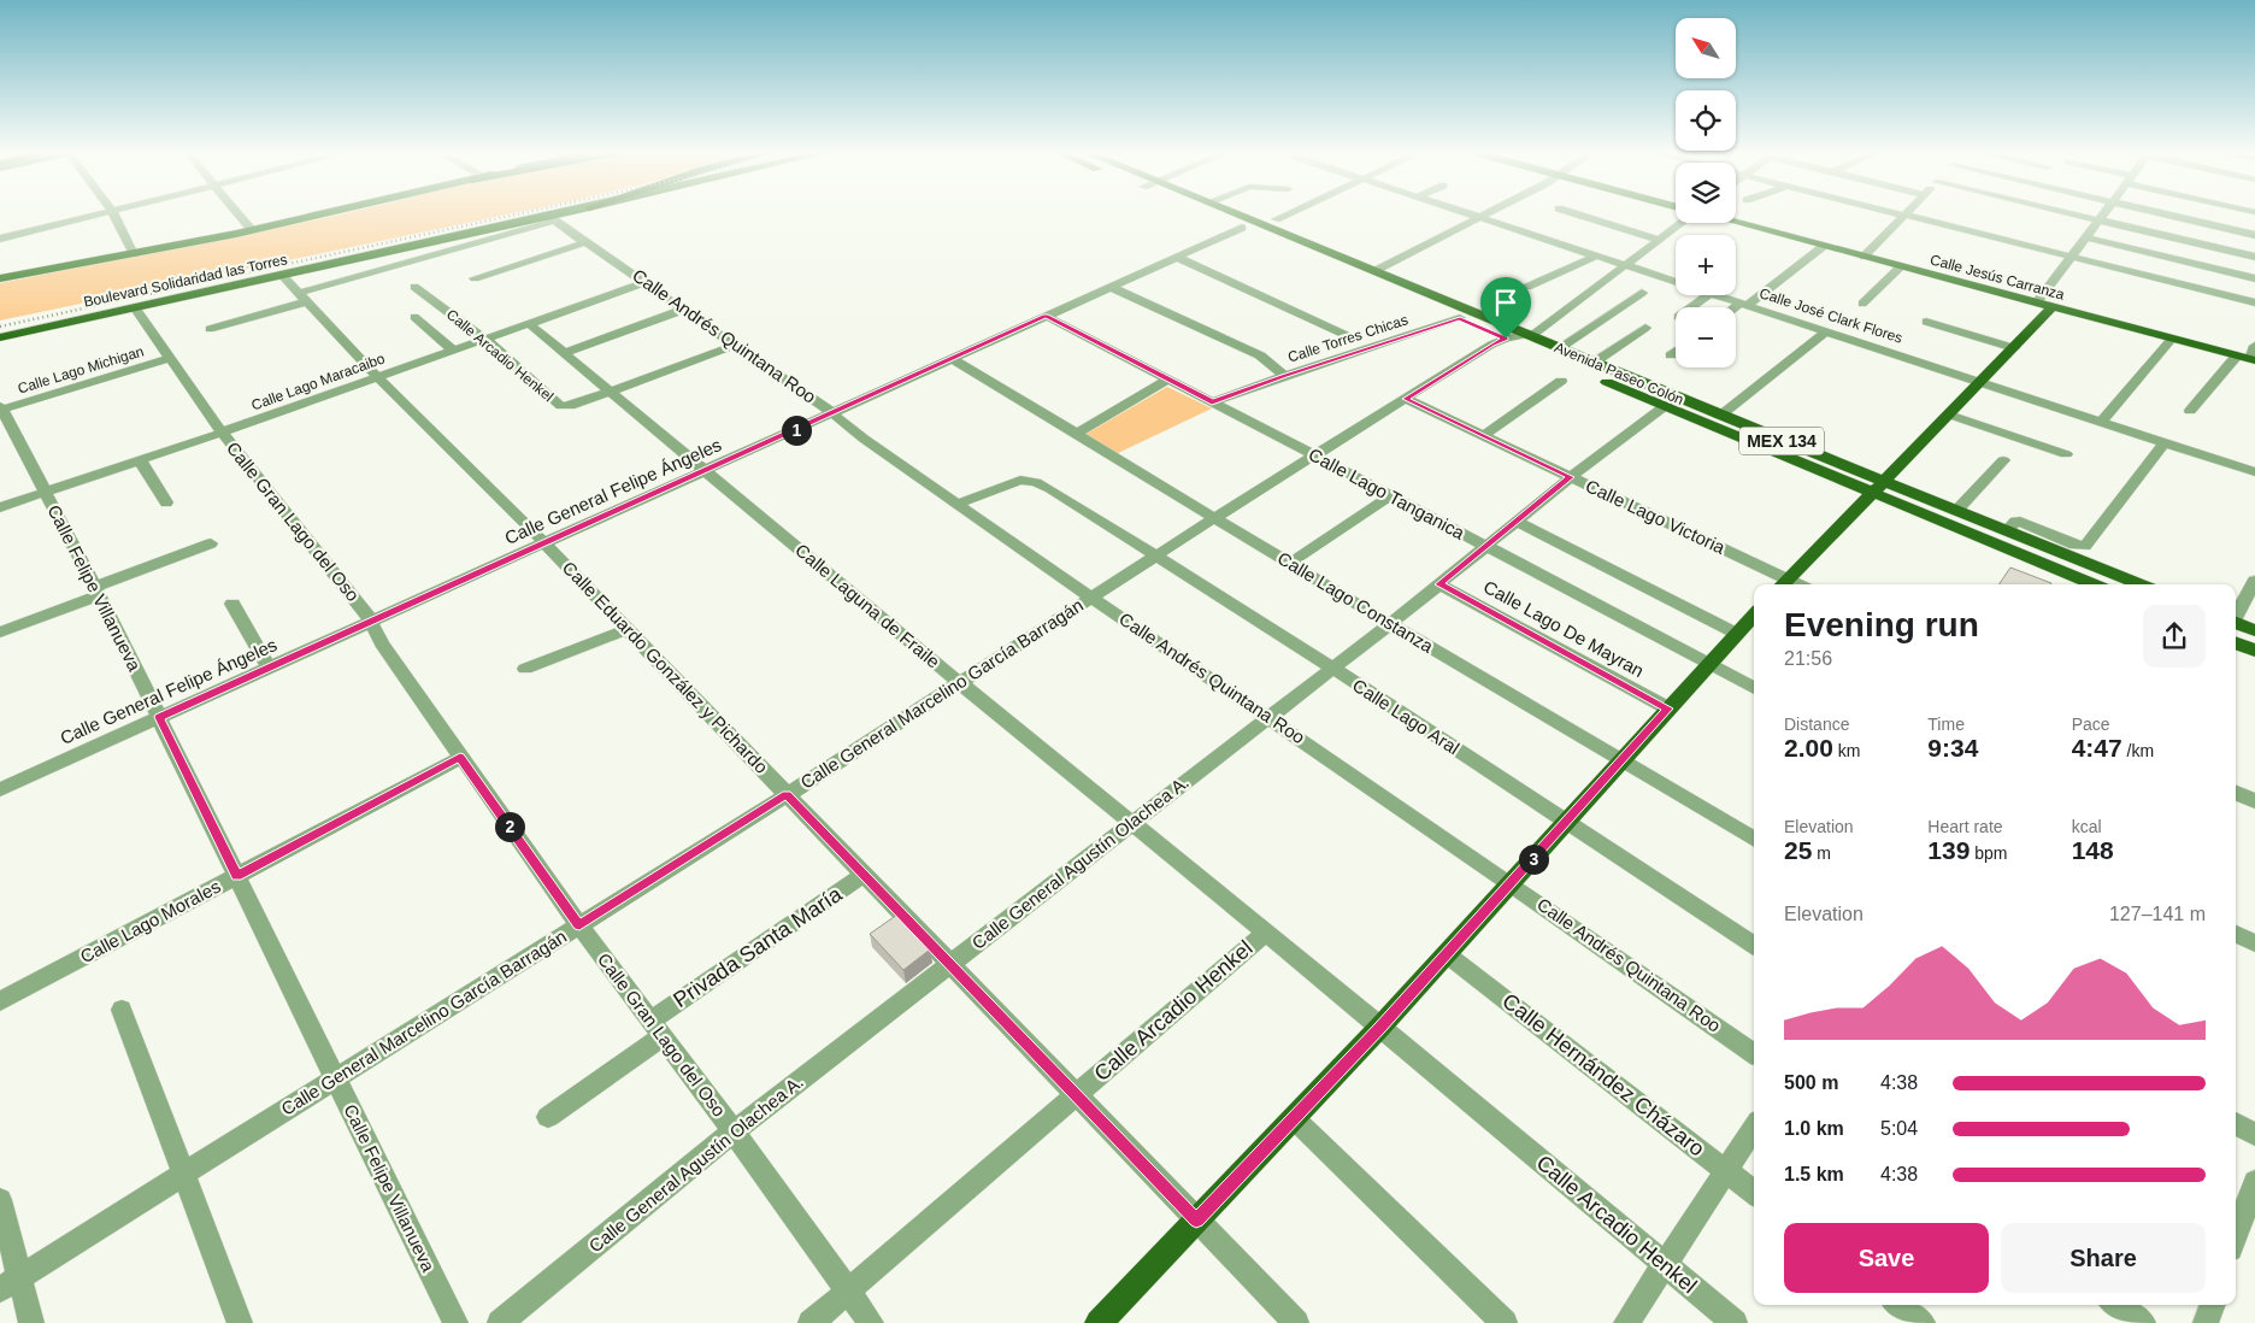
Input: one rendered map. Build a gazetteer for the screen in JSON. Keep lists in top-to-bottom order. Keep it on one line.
{"streets":{"main road":["Calle Jesús Carranza","Boulevard Solidaridad las Torres","Avenida Paseo Colón","MEX 134"],"street":["Calle José Clark Flores","Calle Andrés Quintana Roo","Calle Torres Chicas","Calle Arcadio Henkel","Calle Lago Michigan","Calle Lago Maracaibo","Calle General Felipe Ángeles","Calle Lago Tanganica","Calle Lago Victoria","Calle Gran Lago del Oso","Calle Felipe Villanueva","Calle Lago Constanza","Calle Laguna de Fraile","Calle Lago De Mayran","Calle Eduardo González y Pichardo","Calle General Marcelino García Barragán","Calle Lago Aral","Calle General Agustín Olachea A.","Calle Lago Morales","Privada Santa María","Calle Hernández Cházaro"]},"crossings":[["Boulevard Solidaridad las Torres","Calle Andrés Quintana Roo"],["Boulevard Solidaridad las Torres","Calle Gran Lago del Oso"],["Boulevard Solidaridad las Torres","Calle Eduardo González y Pichardo"],["Calle José Clark Flores","Calle General Marcelino García Barragán"],["Calle Andrés Quintana Roo","Calle Lago Maracaibo"],["Calle Andrés Quintana Roo","Calle General Felipe Ángeles"],["Calle Andrés Quintana Roo","Calle General Marcelino García Barragán"],["Calle Andrés Quintana Roo","Calle Lago Aral"],["Calle Andrés Quintana Roo","Calle General Agustín Olachea A."],["Calle Torres Chicas","Avenida Paseo Colón"],["Calle Torres Chicas","Calle Lago Tanganica"],["Calle Arcadio Henkel","Calle Lago Maracaibo"],["Calle Arcadio Henkel","Calle Gran Lago del Oso"],["Calle Arcadio Henkel","Calle Laguna de Fraile"],["Calle Arcadio Henkel","Calle Eduardo González y Pichardo"],["Calle Lago Michigan","Calle Gran Lago del Oso"],["Calle Lago Michigan","Calle Felipe Villanueva"],["Avenida Paseo Colón","Calle General Felipe Ángeles"],["Avenida Paseo Colón","Calle General Marcelino García Barragán"],["Avenida Paseo Colón","Calle General Agustín Olachea A."],["Calle Lago Maracaibo","Calle Gran Lago del Oso"],["Calle Lago Maracaibo","Calle Felipe Villanueva"],["Calle Lago Maracaibo","Calle Laguna de Fraile"],["Calle Lago Maracaibo","Calle Eduardo González y Pichardo"],["Calle General Felipe Ángeles","Calle Lago Tanganica"],["Calle General Felipe Ángeles","Calle Gran Lago del Oso"],["Calle General Felipe Ángeles","Calle Felipe Villanueva"],["Calle General Felipe Ángeles","Calle Lago Constanza"],["Calle General Felipe Ángeles","Calle Laguna de Fraile"],["Calle General Felipe Ángeles","Calle Eduardo González y Pichardo"],["Calle Lago Tanganica","Calle General Marcelino García Barragán"],["Calle Lago Tanganica","Calle General Agustín Olachea A."],["Calle Lago Victoria","Calle General Marcelino García Barragán"],["Calle Lago Victoria","Calle General Agustín Olachea A."],["Calle Gran Lago del Oso","Calle General Marcelino García Barragán"],["Calle Gran Lago del Oso","Calle General Agustín Olachea A."],["Calle Gran Lago del Oso","Calle Lago Morales"],["Calle Gran Lago del Oso","Privada Santa María"],["Calle Felipe Villanueva","Calle General Marcelino García Barragán"],["Calle Felipe Villanueva","Calle Lago Morales"],["Calle Lago Constanza","Calle General Marcelino García Barragán"],["Calle Lago Constanza","Calle General Agustín Olachea A."],["Calle Laguna de Fraile","Calle General Marcelino García Barragán"],["Calle Laguna de Fraile","Calle General Agustín Olachea A."],["Calle Lago De Mayran","Calle General Agustín Olachea A."],["Calle Eduardo González y Pichardo","Calle General Marcelino García Barragán"],["Calle Eduardo González y Pichardo","Calle General Agustín Olachea A."],["Calle Eduardo González y Pichardo","Privada Santa María"],["Calle General Marcelino García Barragán","Calle Lago Aral"],["Calle Lago Aral","Calle General Agustín Olachea A."]],"north":"top left","page":{"map_buttons":["+","−"],"pins":["1","2","3"],"heading":["Evening run","21:56"],"stats":[["Distance","2.00 km"],["Time","9:34"],["Pace","4:47 /km"],["Elevation","25 m"],["Heart rate","139 bpm"],["kcal","148"]],"chart":["Elevation","127–141 m"],"list":[{"name":"500 m","note":"4:38"},{"name":"1.0 km","note":"5:04"},{"name":"1.5 km","note":"4:38"}],"buttons":["Save","Share"]}}
